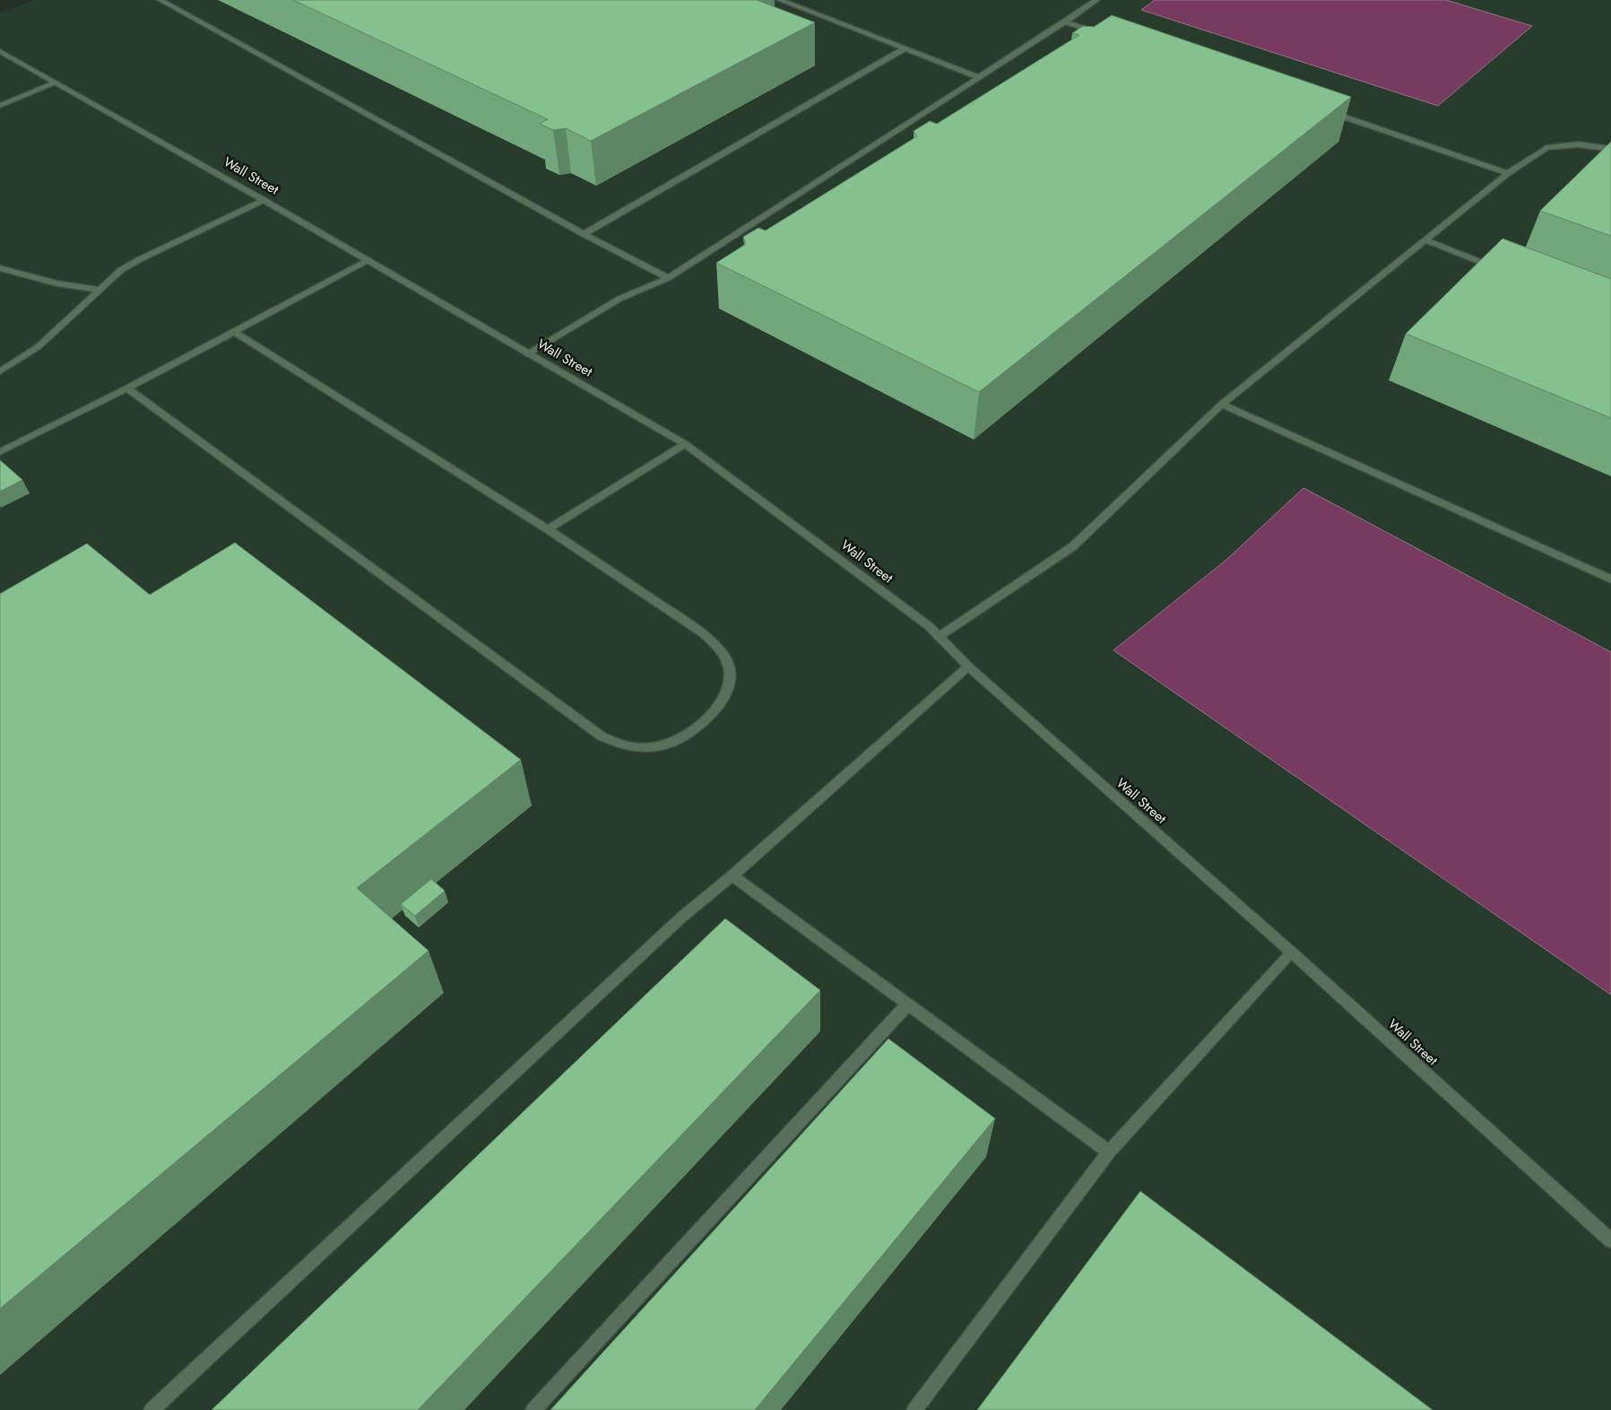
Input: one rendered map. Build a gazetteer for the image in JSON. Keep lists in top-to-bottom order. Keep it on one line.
{"streets":{"street":["Wall Street"]}}
